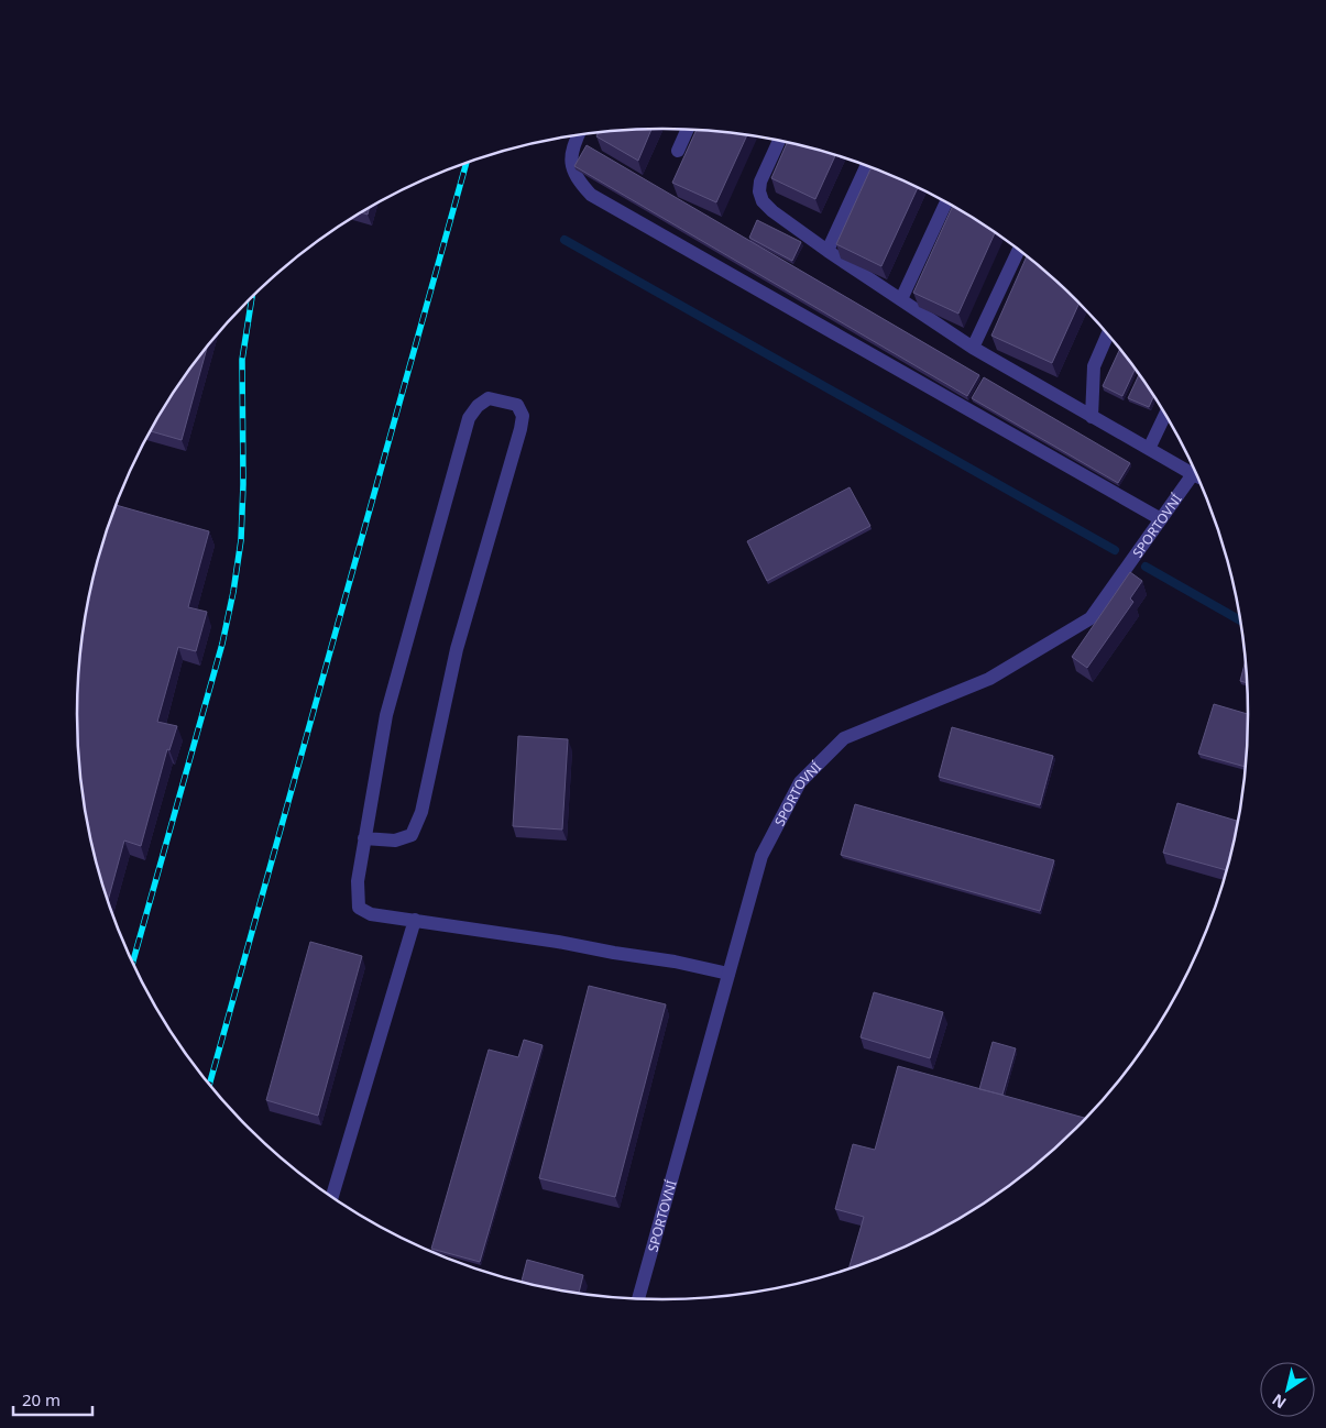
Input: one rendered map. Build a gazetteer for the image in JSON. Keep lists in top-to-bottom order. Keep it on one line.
{"streets":{"street":["SPORTOVNÍ"]},"scale_bar":"20 m","north":"bottom left"}
